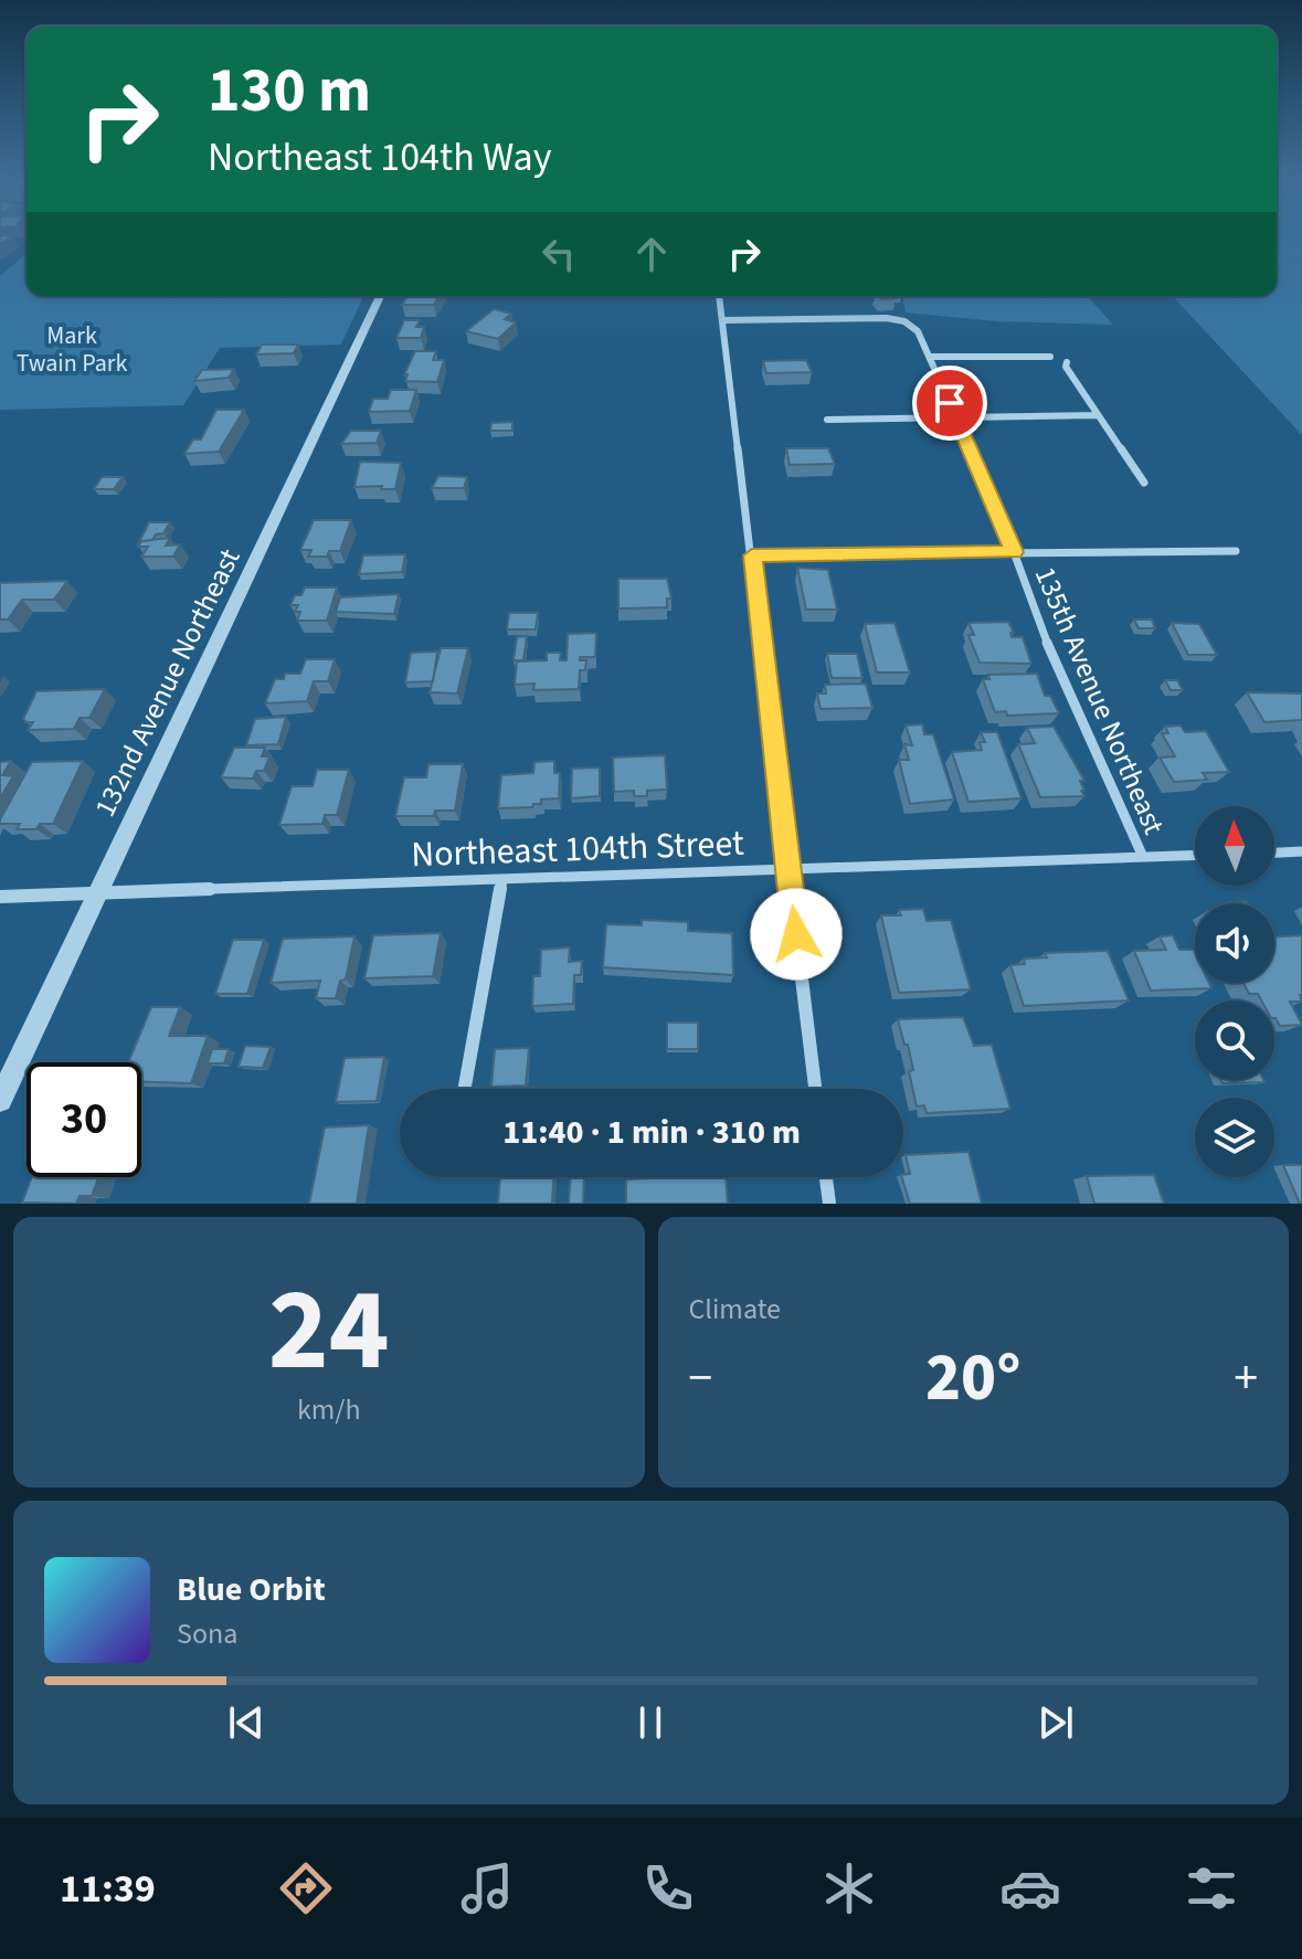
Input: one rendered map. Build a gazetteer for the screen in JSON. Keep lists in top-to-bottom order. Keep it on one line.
{"streets":{"street":["132nd Avenue Northeast","135th Avenue Northeast","Northeast 104th Street"]},"crossings":[["132nd Avenue Northeast","Northeast 104th Street"],["135th Avenue Northeast","Northeast 104th Street"]],"parks":["Mark Twain Park"],"north":"top","page":{"turn":["130 m","Northeast 104th Way"],"limit":"30","trip":"11:40 · 1 min · 310 m","tile":[["24","km/h"],"Climate"],"heat":["−","20°","+"],"song":["Blue Orbit","Sona"],"tabs":"11:39"}}
